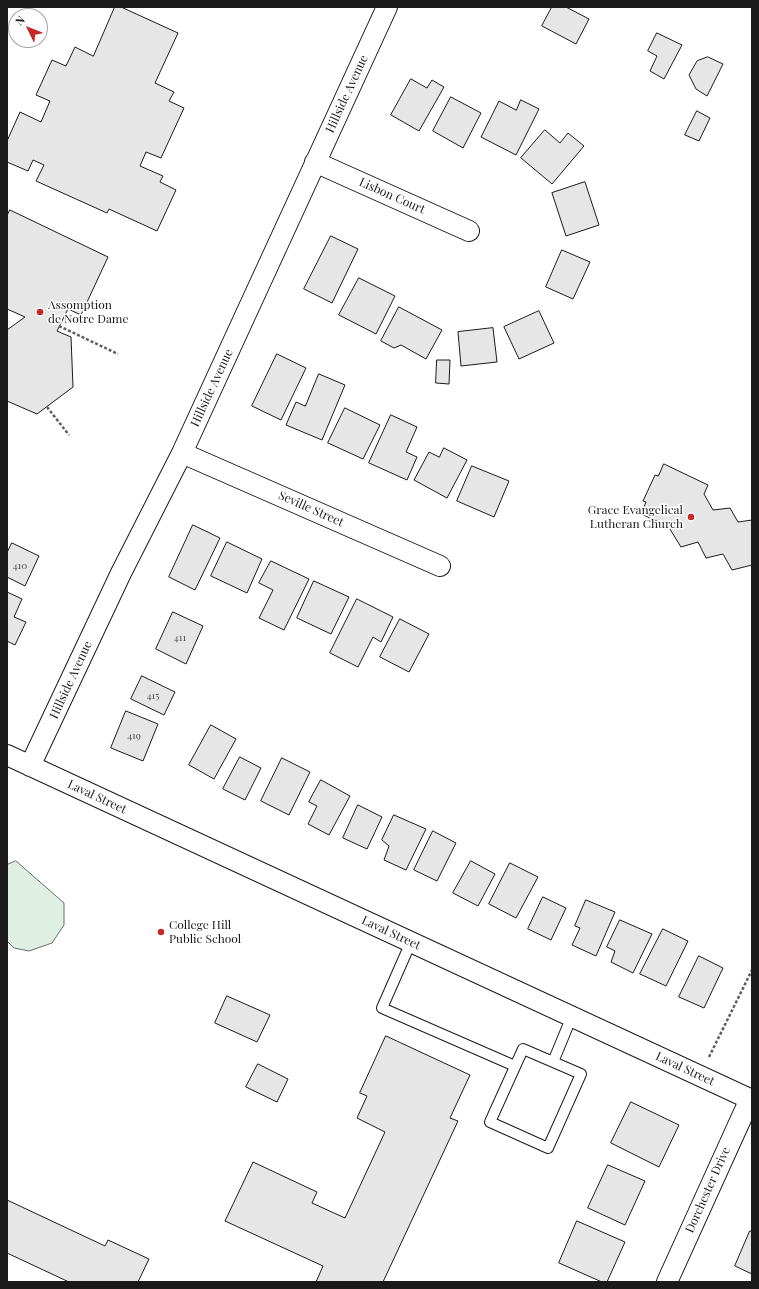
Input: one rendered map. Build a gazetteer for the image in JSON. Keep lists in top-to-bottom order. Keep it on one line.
{"streets":{"street":["Hillside Avenue","Lisbon Court","Seville Street","Laval Street","Dorchester Drive"]},"crossings":[["Hillside Avenue","Lisbon Court"],["Hillside Avenue","Seville Street"],["Hillside Avenue","Laval Street"],["Laval Street","Dorchester Drive"]],"places":["Assomption de Notre Dame","Grace Evangelical Lutheran Church","College Hill Public School"],"house_numbers":["410","411","415","419"],"north":"top left"}
